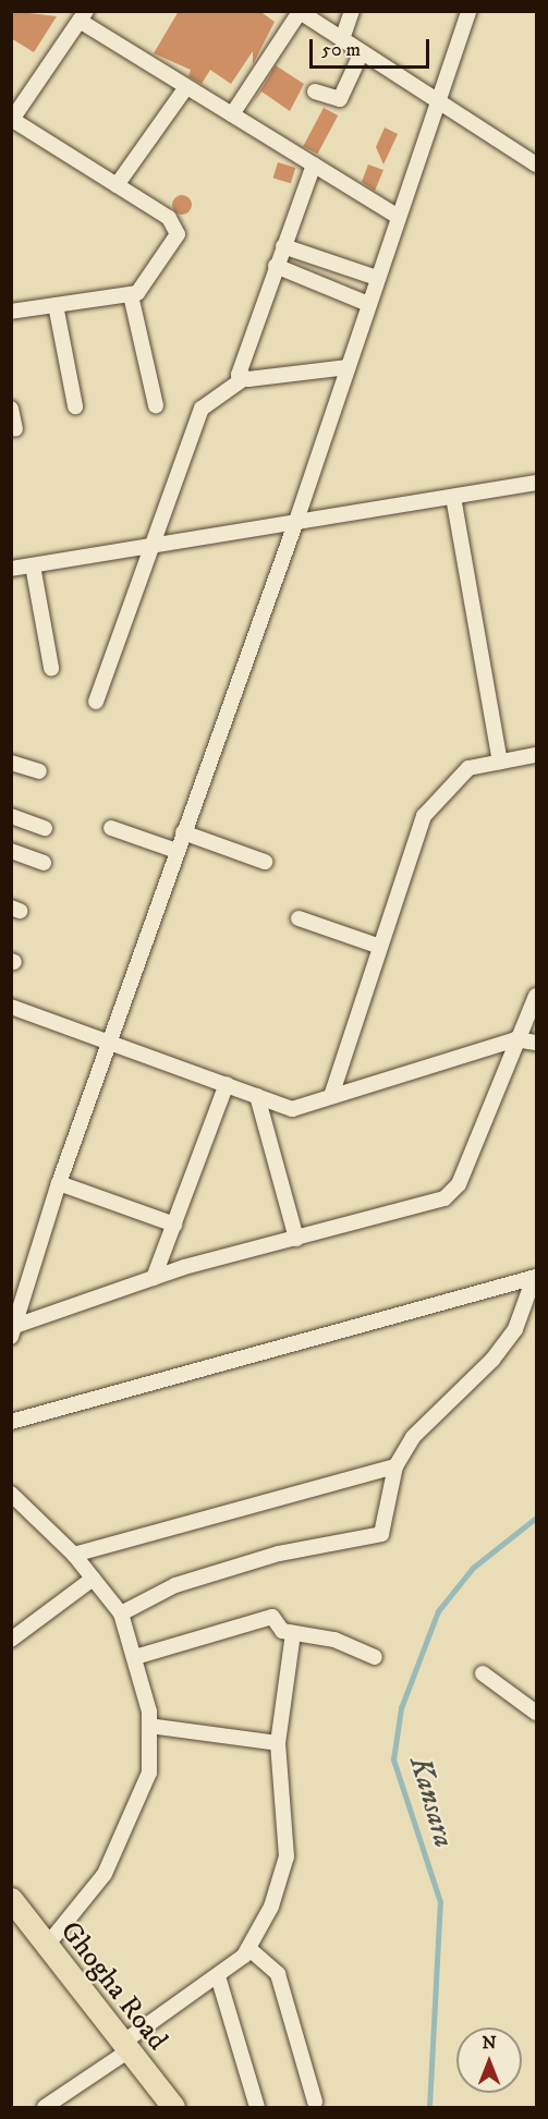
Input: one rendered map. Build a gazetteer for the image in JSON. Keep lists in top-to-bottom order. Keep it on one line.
{"streets":{"main road":["Ghogha Road"]},"water":["Kansara"],"scale_bar":"50 m","north":"top"}
